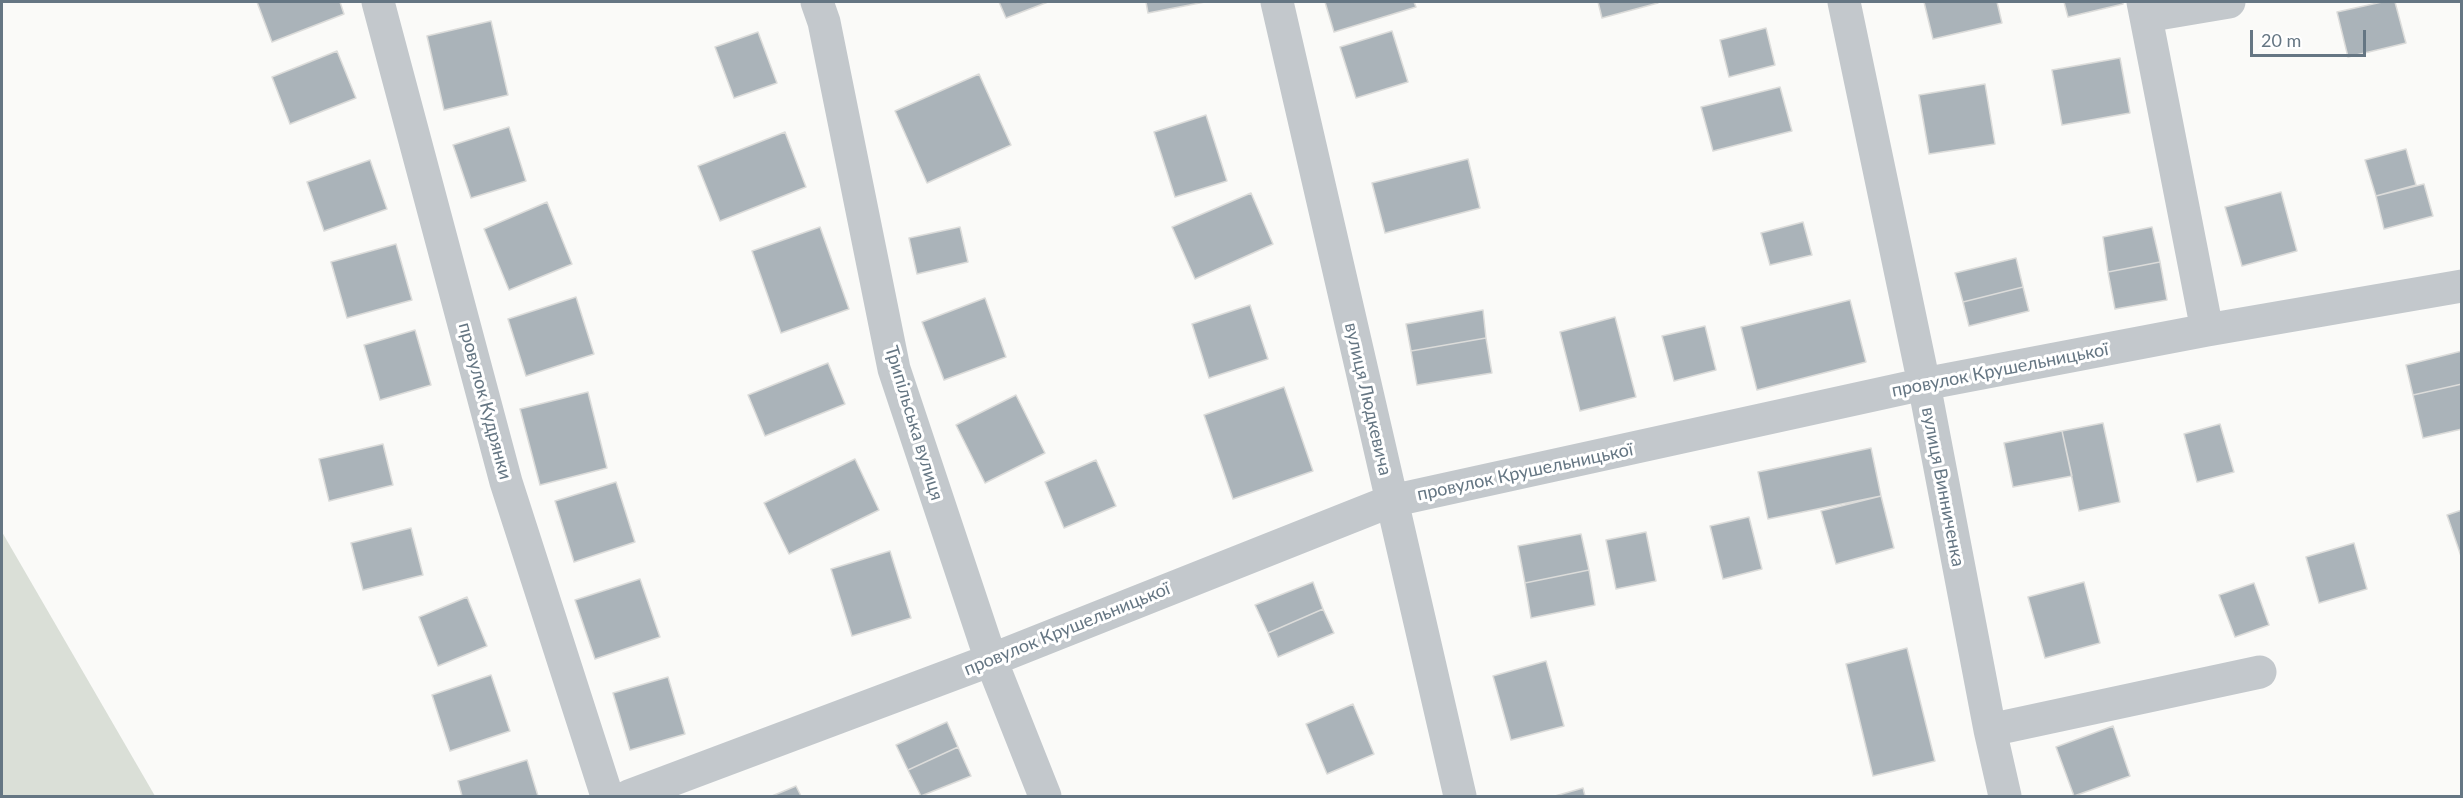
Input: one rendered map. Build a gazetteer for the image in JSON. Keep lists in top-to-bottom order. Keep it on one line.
{"streets":{"street":["провулок Крушельницької","вулиця Людкевича","провулок Кудрянки","Трипільська вулиця","вулиця Винниченка"]},"crossings":[["провулок Крушельницької","вулиця Людкевича"],["провулок Крушельницької","Трипільська вулиця"],["провулок Крушельницької","вулиця Винниченка"]],"scale_bar":"20 m"}
